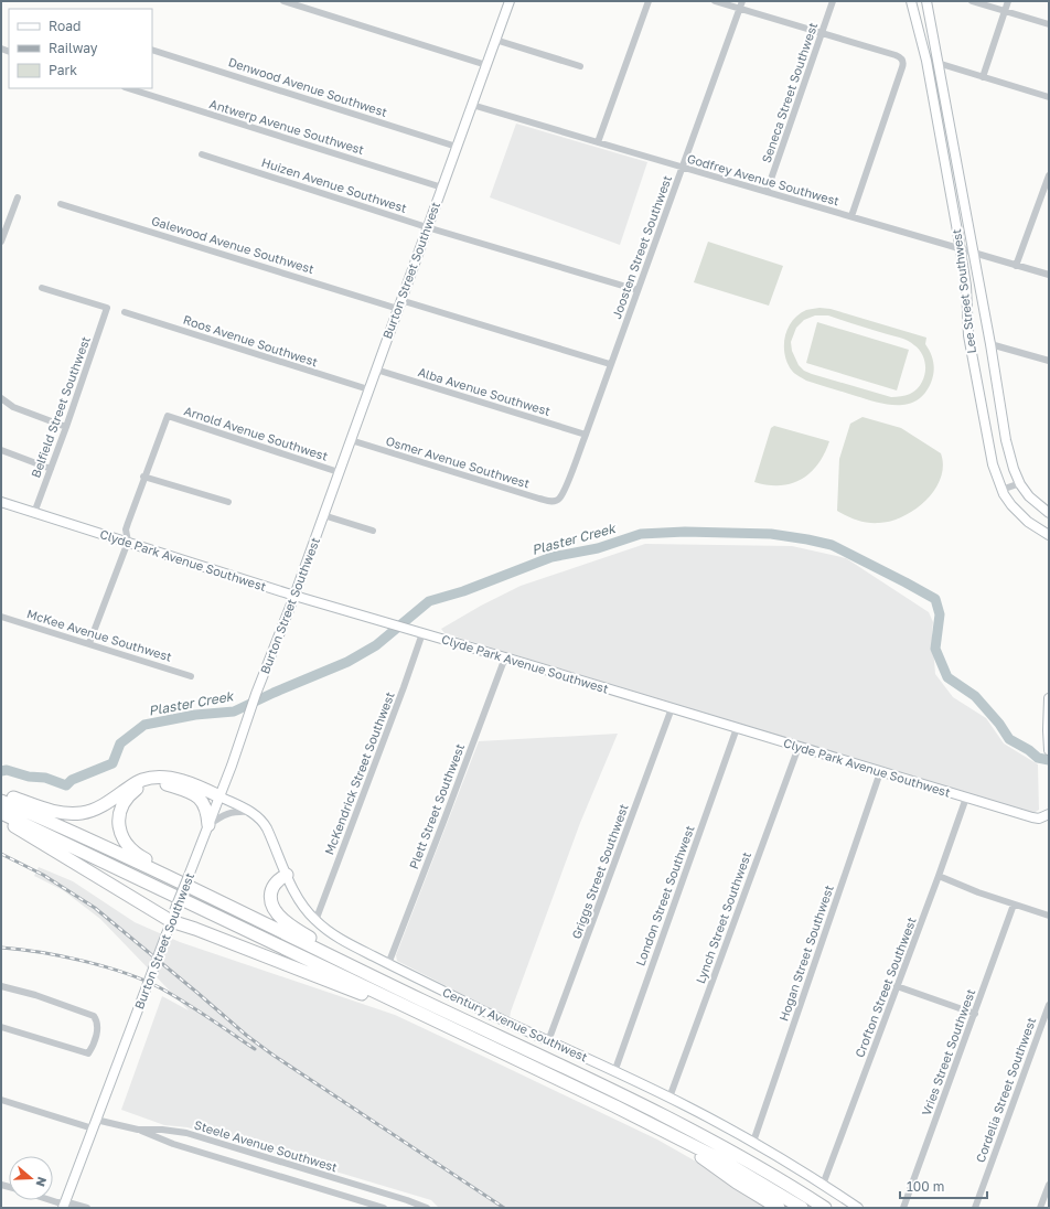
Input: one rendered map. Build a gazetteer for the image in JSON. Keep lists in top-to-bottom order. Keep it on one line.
{"streets":{"main road":["Burton Street Southwest","Lee Street Southwest","Clyde Park Avenue Southwest","Century Avenue Southwest"],"street":["Denwood Avenue Southwest","Seneca Street Southwest","Antwerp Avenue Southwest","Godfrey Avenue Southwest","Huizen Avenue Southwest","Galewood Avenue Southwest","Joosten Street Southwest","Roos Avenue Southwest","Alba Avenue Southwest","Belfield Street Southwest","Arnold Avenue Southwest","Osmer Avenue Southwest","McKee Avenue Southwest","McKendrick Street Southwest","Plett Street Southwest","Griggs Street Southwest","London Street Southwest","Lynch Street Southwest","Hogan Street Southwest","Crofton Street Southwest","Vries Street Southwest","Cordelia Street Southwest","Steele Avenue Southwest"]},"crossings":[["Denwood Avenue Southwest","Burton Street Southwest"],["Seneca Street Southwest","Godfrey Avenue Southwest"],["Antwerp Avenue Southwest","Burton Street Southwest"],["Godfrey Avenue Southwest","Joosten Street Southwest"],["Godfrey Avenue Southwest","Burton Street Southwest"],["Godfrey Avenue Southwest","Lee Street Southwest"],["Huizen Avenue Southwest","Joosten Street Southwest"],["Huizen Avenue Southwest","Burton Street Southwest"],["Galewood Avenue Southwest","Joosten Street Southwest"],["Galewood Avenue Southwest","Burton Street Southwest"],["Joosten Street Southwest","Alba Avenue Southwest"],["Joosten Street Southwest","Osmer Avenue Southwest"],["Burton Street Southwest","Roos Avenue Southwest"],["Burton Street Southwest","Alba Avenue Southwest"],["Burton Street Southwest","Arnold Avenue Southwest"],["Burton Street Southwest","Osmer Avenue Southwest"],["Burton Street Southwest","Clyde Park Avenue Southwest"],["Burton Street Southwest","Century Avenue Southwest"],["Burton Street Southwest","Steele Avenue Southwest"],["Belfield Street Southwest","Clyde Park Avenue Southwest"],["Clyde Park Avenue Southwest","McKendrick Street Southwest"],["Clyde Park Avenue Southwest","Plett Street Southwest"],["Clyde Park Avenue Southwest","Griggs Street Southwest"],["Clyde Park Avenue Southwest","London Street Southwest"],["Clyde Park Avenue Southwest","Lynch Street Southwest"],["Clyde Park Avenue Southwest","Hogan Street Southwest"],["Clyde Park Avenue Southwest","Crofton Street Southwest"],["McKendrick Street Southwest","Century Avenue Southwest"],["Plett Street Southwest","Century Avenue Southwest"],["Griggs Street Southwest","Century Avenue Southwest"],["London Street Southwest","Century Avenue Southwest"],["Lynch Street Southwest","Century Avenue Southwest"],["Hogan Street Southwest","Century Avenue Southwest"],["Crofton Street Southwest","Century Avenue Southwest"]],"water":["Plaster Creek"],"legend":["Road","Railway","Park"],"scale_bar":"100 m","north":"right"}
